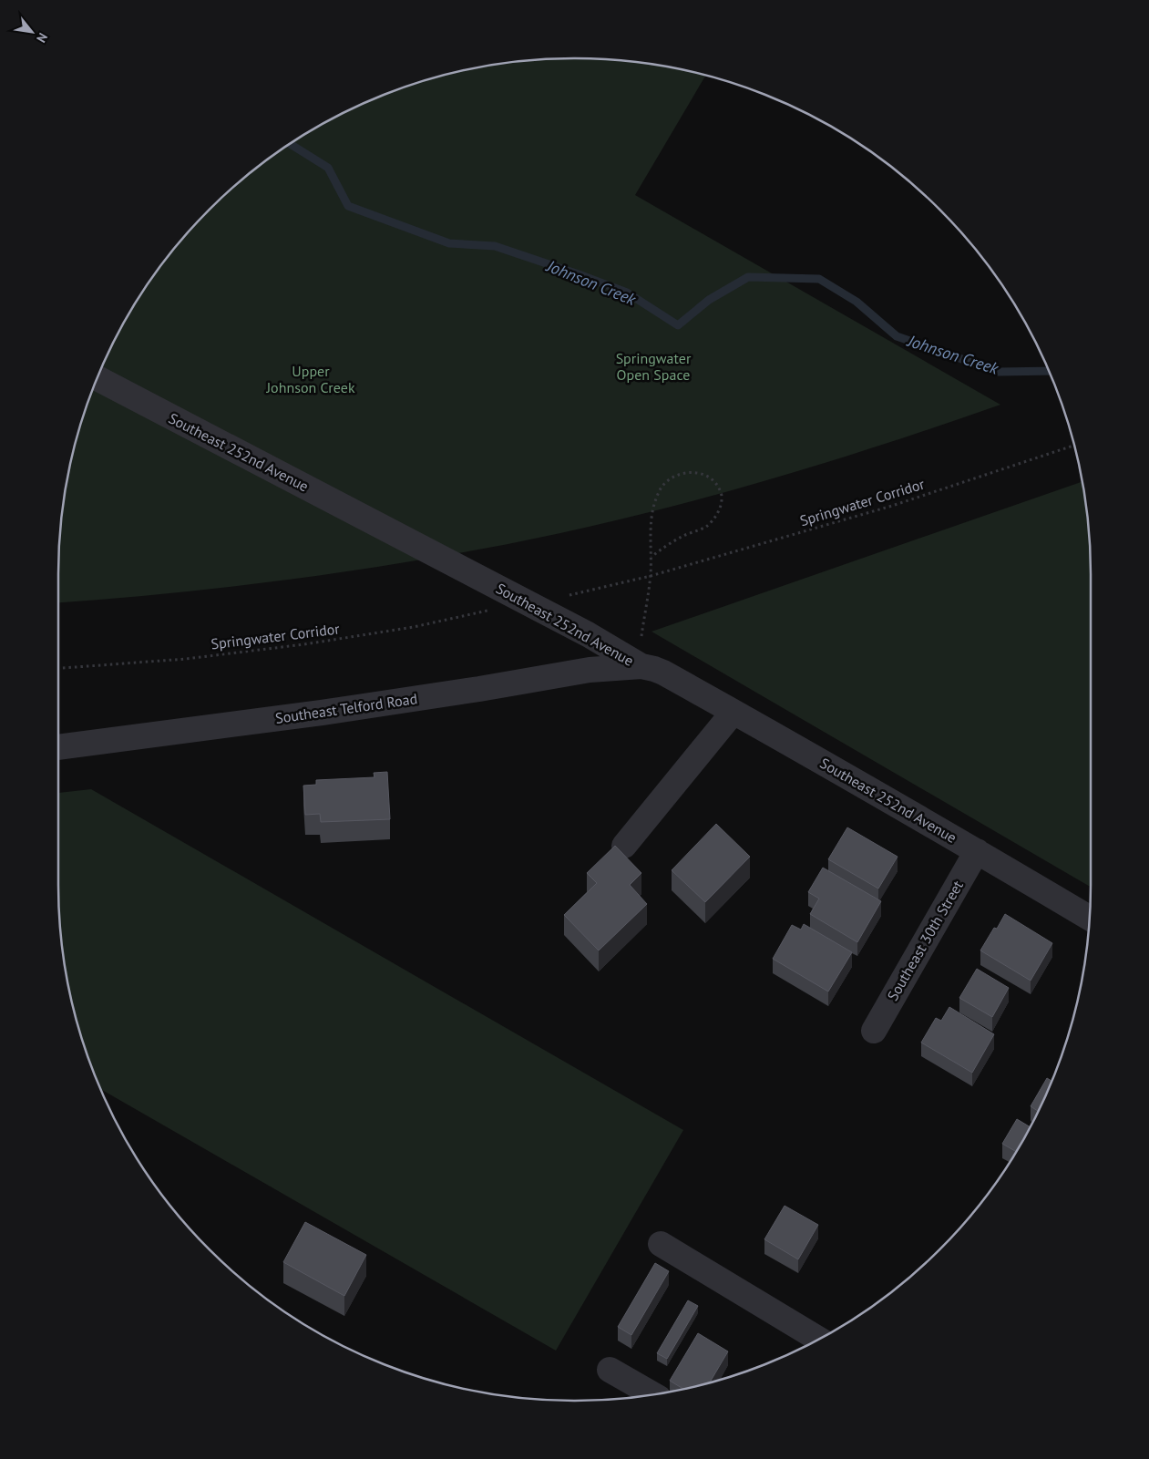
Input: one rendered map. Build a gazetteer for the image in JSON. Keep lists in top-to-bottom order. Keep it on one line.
{"streets":{"street":["Southeast 252nd Avenue","Southeast Telford Road","Southeast 30th Street"],"path":["Springwater Corridor"]},"crossings":[["Southeast 252nd Avenue","Southeast Telford Road"],["Southeast 252nd Avenue","Southeast 30th Street"]],"water":["Johnson Creek"],"parks":["Springwater Open Space","Upper Johnson Creek"],"north":"bottom right"}
